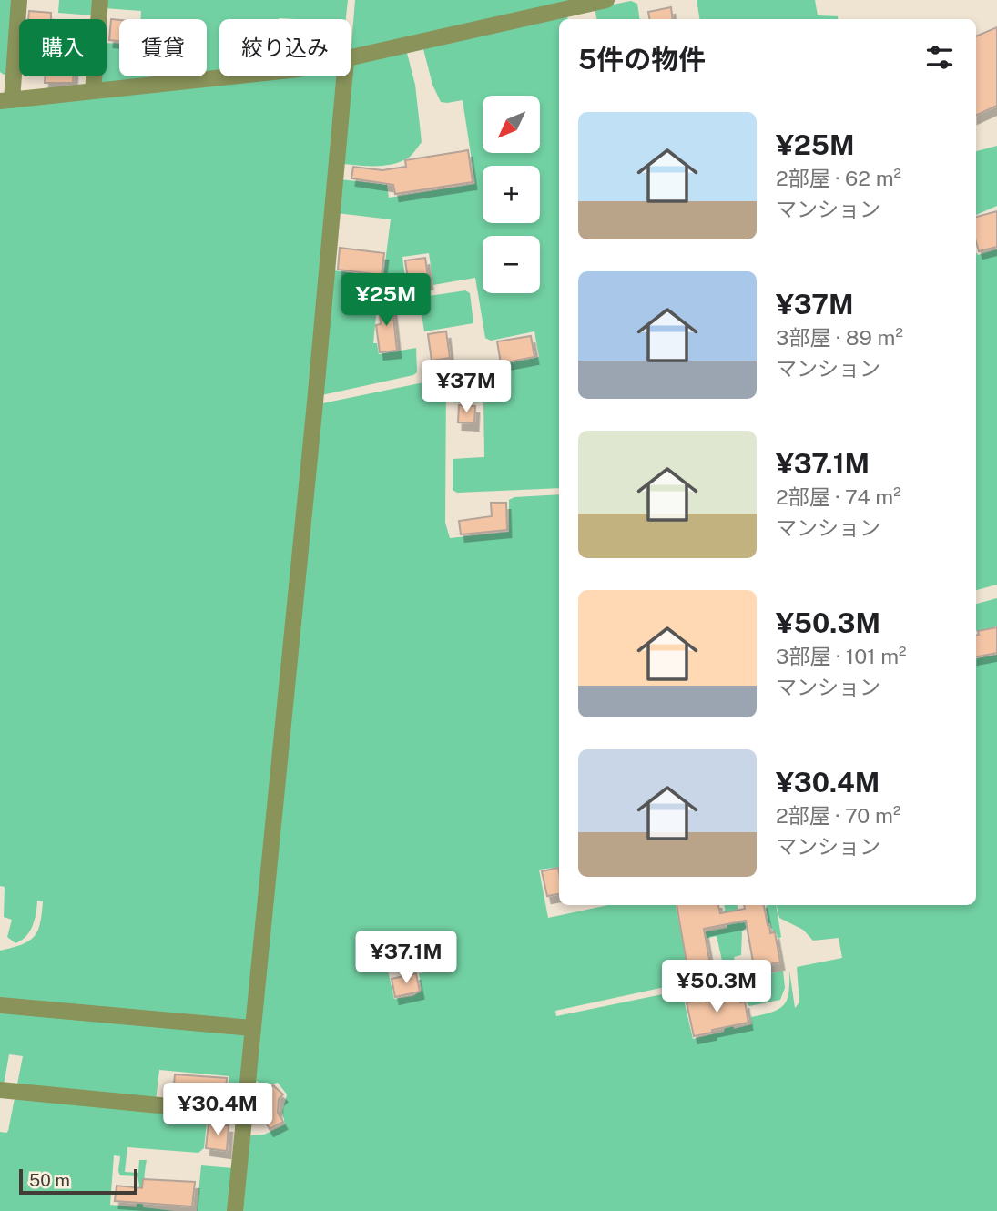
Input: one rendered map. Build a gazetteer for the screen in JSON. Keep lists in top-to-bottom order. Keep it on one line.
{"scale_bar":"50 m","north":"bottom left","page":{"chip":["購入","賃貸","絞り込み"],"heading":"5件の物件","map_buttons":["+","−"],"list":[{"name":"¥25M","note":"2部屋 · 62 m² · マンション"},{"name":"¥37M","note":"3部屋 · 89 m² · マンション"},{"name":"¥37.1M","note":"2部屋 · 74 m² · マンション"},{"name":"¥50.3M","note":"3部屋 · 101 m² · マンション"},{"name":"¥30.4M","note":"2部屋 · 70 m² · マンション"}],"price":["¥25M","¥37M","¥37.1M","¥50.3M","¥30.4M"],"scale":"50 m"}}
